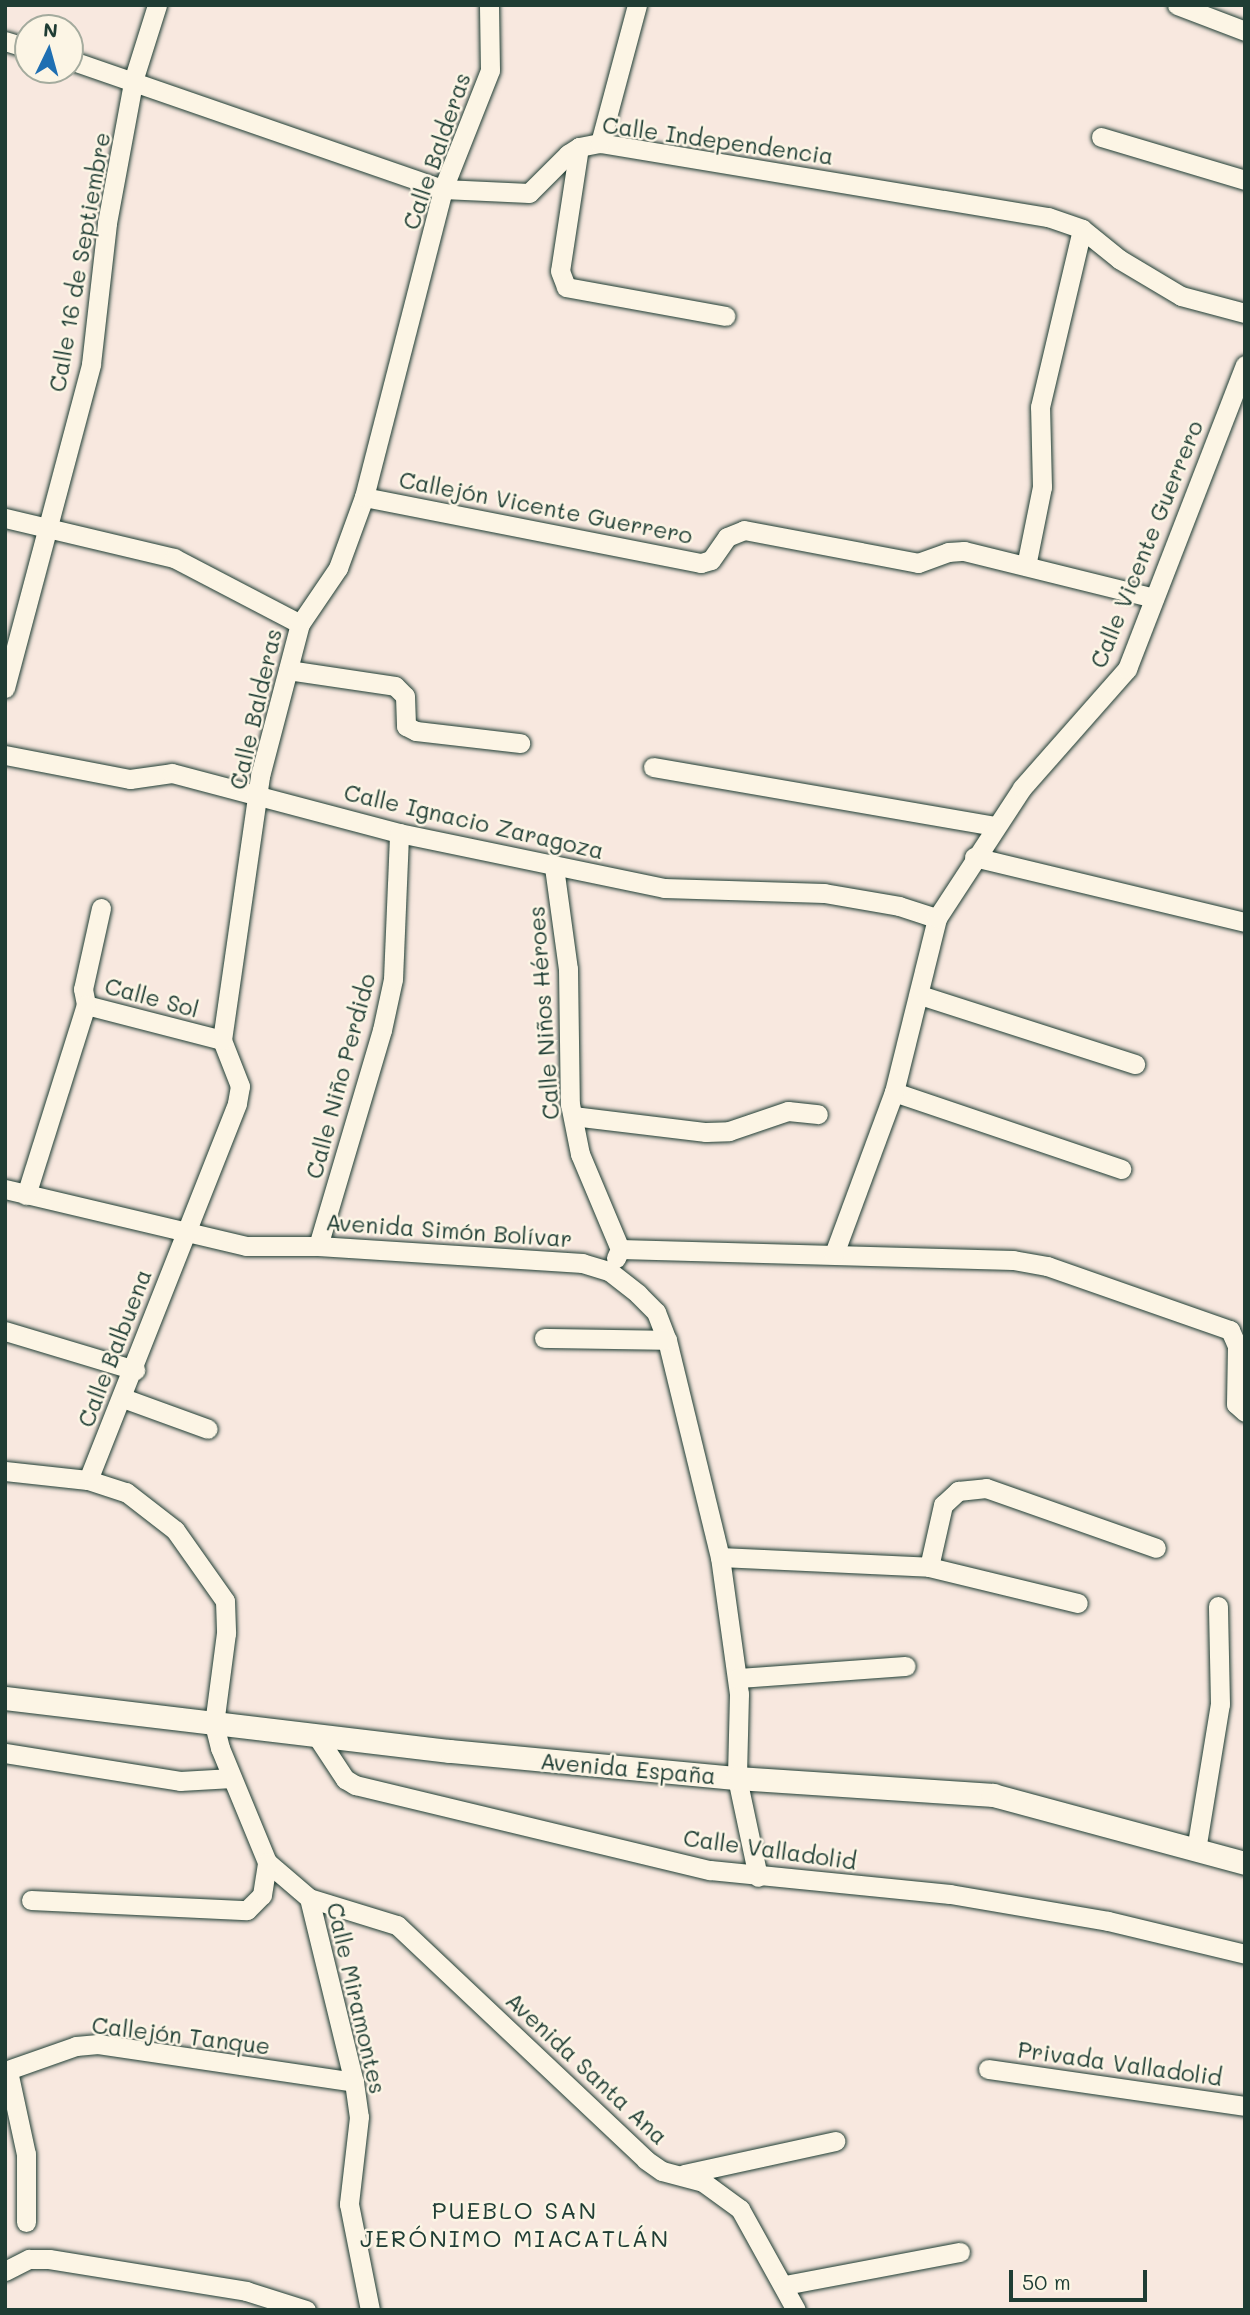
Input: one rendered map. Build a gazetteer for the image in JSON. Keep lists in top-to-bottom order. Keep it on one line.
{"streets":{"street":["Calle Independencia","Calle Balderas","Calle 16 de Septiembre","Callejón Vicente Guerrero","Calle Vicente Guerrero","Calle Ignacio Zaragoza","Calle Sol","Calle Niños Héroes","Calle Niño Perdido","Avenida Simón Bolívar","Calle Balbuena","Avenida España","Calle Valladolid","Calle Miramontes","Callejón Tanque","Privada Valladolid","Avenida Santa Ana"]},"crossings":[["Calle Independencia","Calle Balderas"],["Calle Independencia","Calle 16 de Septiembre"],["Calle Balderas","Callejón Vicente Guerrero"],["Calle Balderas","Calle Ignacio Zaragoza"],["Calle Balderas","Calle Sol"],["Calle Balderas","Avenida Simón Bolívar"],["Calle Balderas","Calle Balbuena"],["Callejón Vicente Guerrero","Calle Vicente Guerrero"],["Calle Vicente Guerrero","Calle Ignacio Zaragoza"],["Calle Ignacio Zaragoza","Calle Niños Héroes"],["Calle Ignacio Zaragoza","Calle Niño Perdido"],["Calle Niño Perdido","Avenida Simón Bolívar"],["Avenida Simón Bolívar","Calle Balbuena"],["Avenida Simón Bolívar","Avenida España"],["Avenida Simón Bolívar","Calle Valladolid"],["Avenida España","Calle Valladolid"],["Avenida España","Calle Miramontes"],["Calle Miramontes","Callejón Tanque"],["Calle Miramontes","Avenida Santa Ana"]],"districts":["PUEBLO SAN JERÓNIMO MIACATLÁN"],"scale_bar":"50 m","north":"top"}
